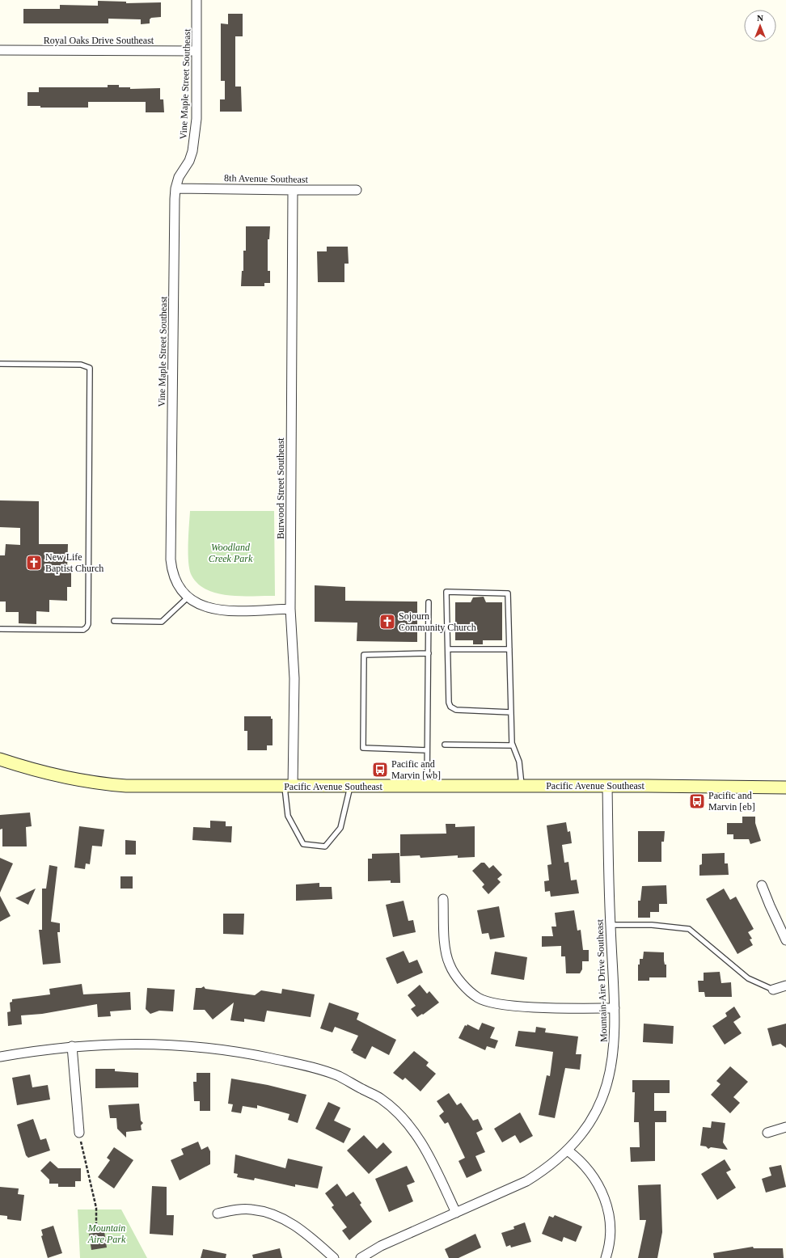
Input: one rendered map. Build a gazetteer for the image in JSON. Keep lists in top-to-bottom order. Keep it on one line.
{"streets":{"main road":["Pacific Avenue Southeast"],"street":["Royal Oaks Drive Southeast","Vine Maple Street Southeast","8th Avenue Southeast","Burwood Street Southeast","Mountain-Aire Drive Southeast"]},"crossings":[["Royal Oaks Drive Southeast","Vine Maple Street Southeast"],["Vine Maple Street Southeast","8th Avenue Southeast"],["Vine Maple Street Southeast","Burwood Street Southeast"],["8th Avenue Southeast","Burwood Street Southeast"],["Burwood Street Southeast","Pacific Avenue Southeast"],["Pacific Avenue Southeast","Mountain-Aire Drive Southeast"]],"parks":["Woodland Creek Park","Mountain Aire Park"],"places":{"church":["New Life Baptist Church","Sojourn Community Church"],"bus stop":["Pacific and Marvin [wb]","Pacific and Marvin [eb]"]},"north":"top"}
